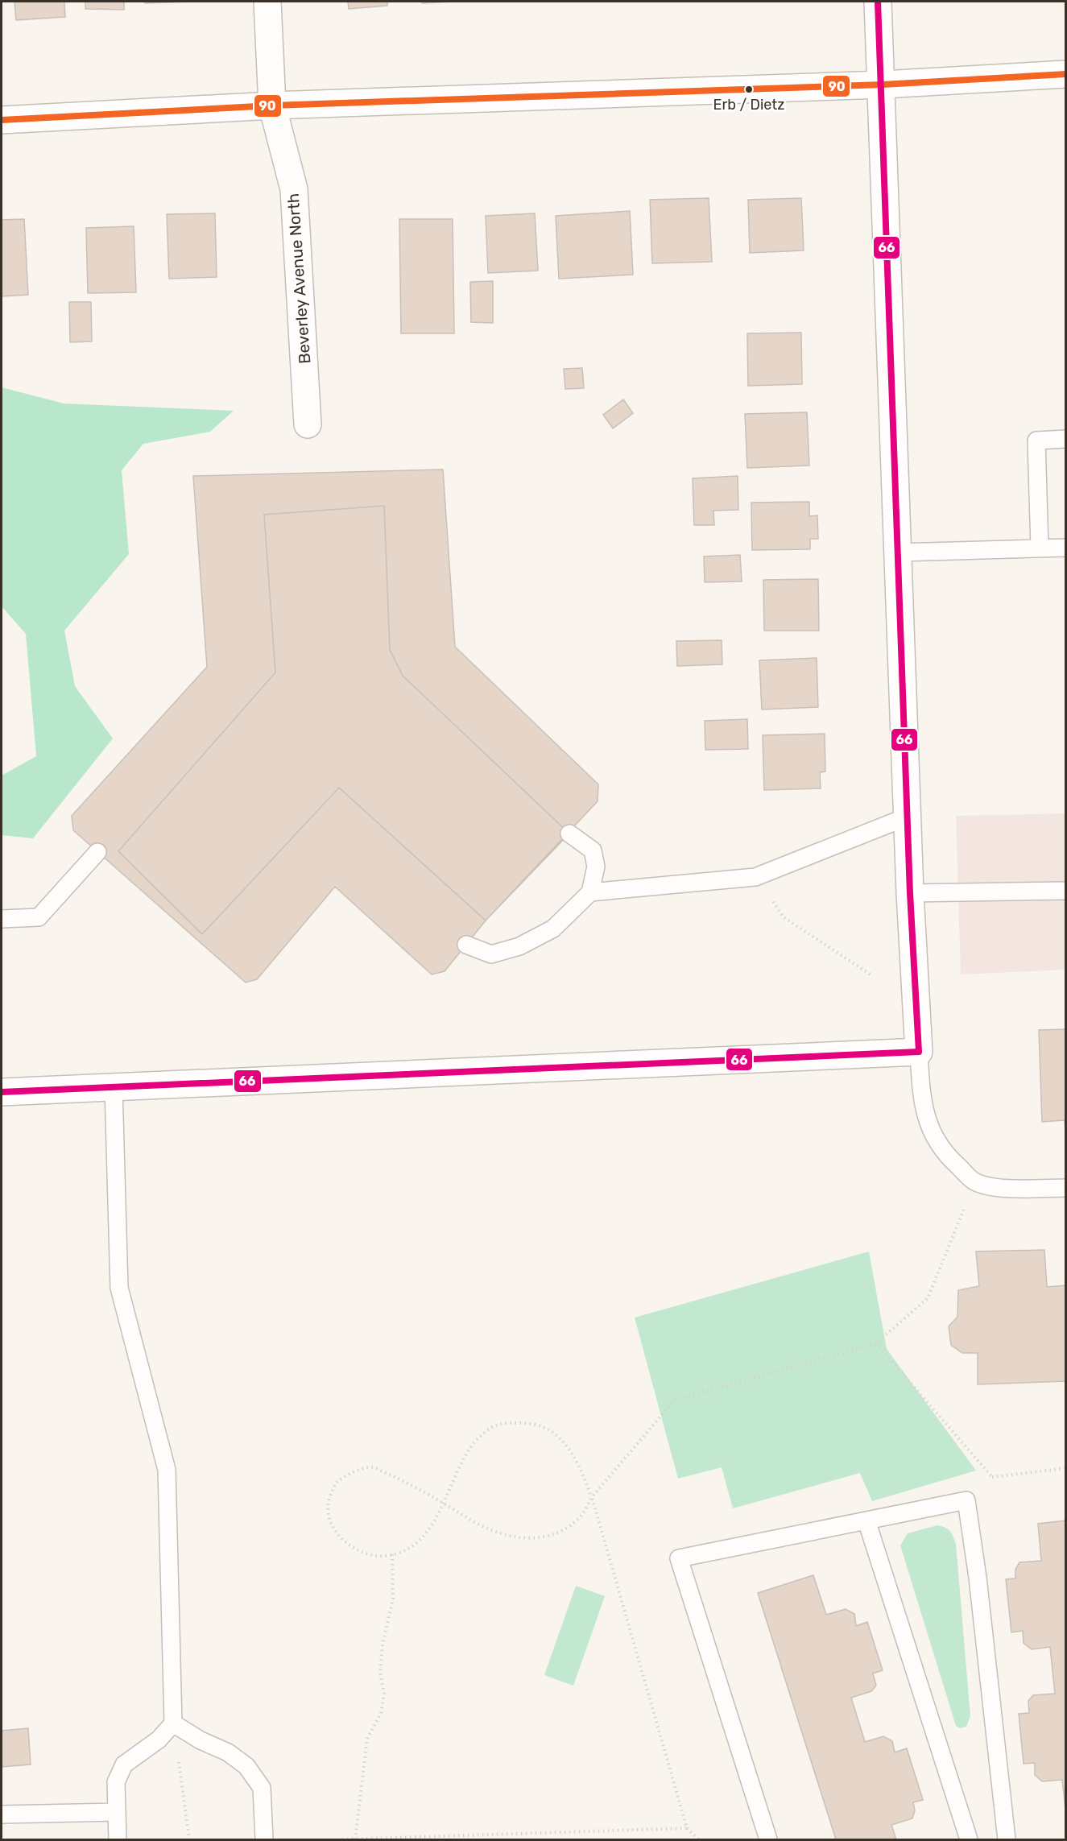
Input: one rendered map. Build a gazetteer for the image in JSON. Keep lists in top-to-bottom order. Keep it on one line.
{"streets":{"street":["Beverley Avenue North"]},"places":["Erb / Dietz"],"lines":["transit line 66","transit line 90"]}
